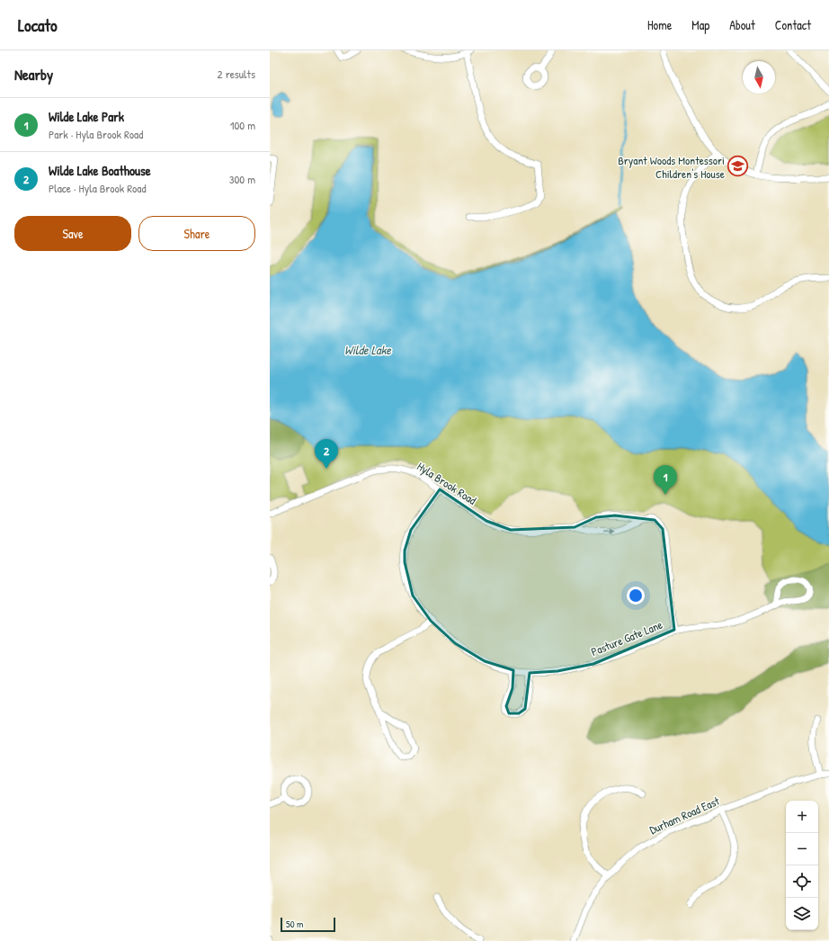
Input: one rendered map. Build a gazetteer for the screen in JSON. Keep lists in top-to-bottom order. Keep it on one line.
{"streets":{"street":["Hyla Brook Road","Pasture Gate Lane","Durham Road East"]},"crossings":[["Hyla Brook Road","Pasture Gate Lane"]],"water":["Wilde Lake"],"places":{"school or university":["Bryant Woods Montessori Children's House"]},"scale_bar":"50 m","north":"bottom","page":{"header":"Locato","nav":["Home","Map","About","Contact"],"heading":["Nearby","2 results"],"list":[{"mark":"1","name":"Wilde Lake Park","note":"Park · Hyla Brook Road","value":"100 m"},{"mark":"2","name":"Wilde Lake Boathouse","note":"Place · Hyla Brook Road","value":"300 m"}],"buttons":["Save","Share"],"pins":["2","1"],"map_buttons":["+","−"],"scale":"50 m"}}
